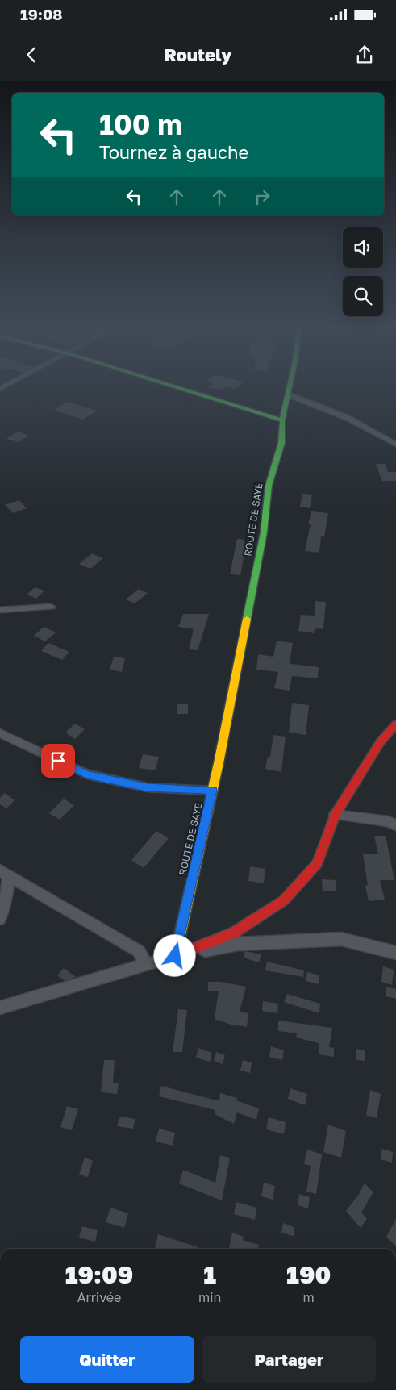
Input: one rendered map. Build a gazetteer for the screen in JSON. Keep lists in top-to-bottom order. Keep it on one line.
{"streets":{"street":["ROUTE DE SAYE"]},"page":{"status":"19:08","header":"Routely","turn":["100 m","Tournez à gauche"],"eta":["19:09","Arrivée","1","min","190","m"],"buttons":["Quitter","Partager"]}}
